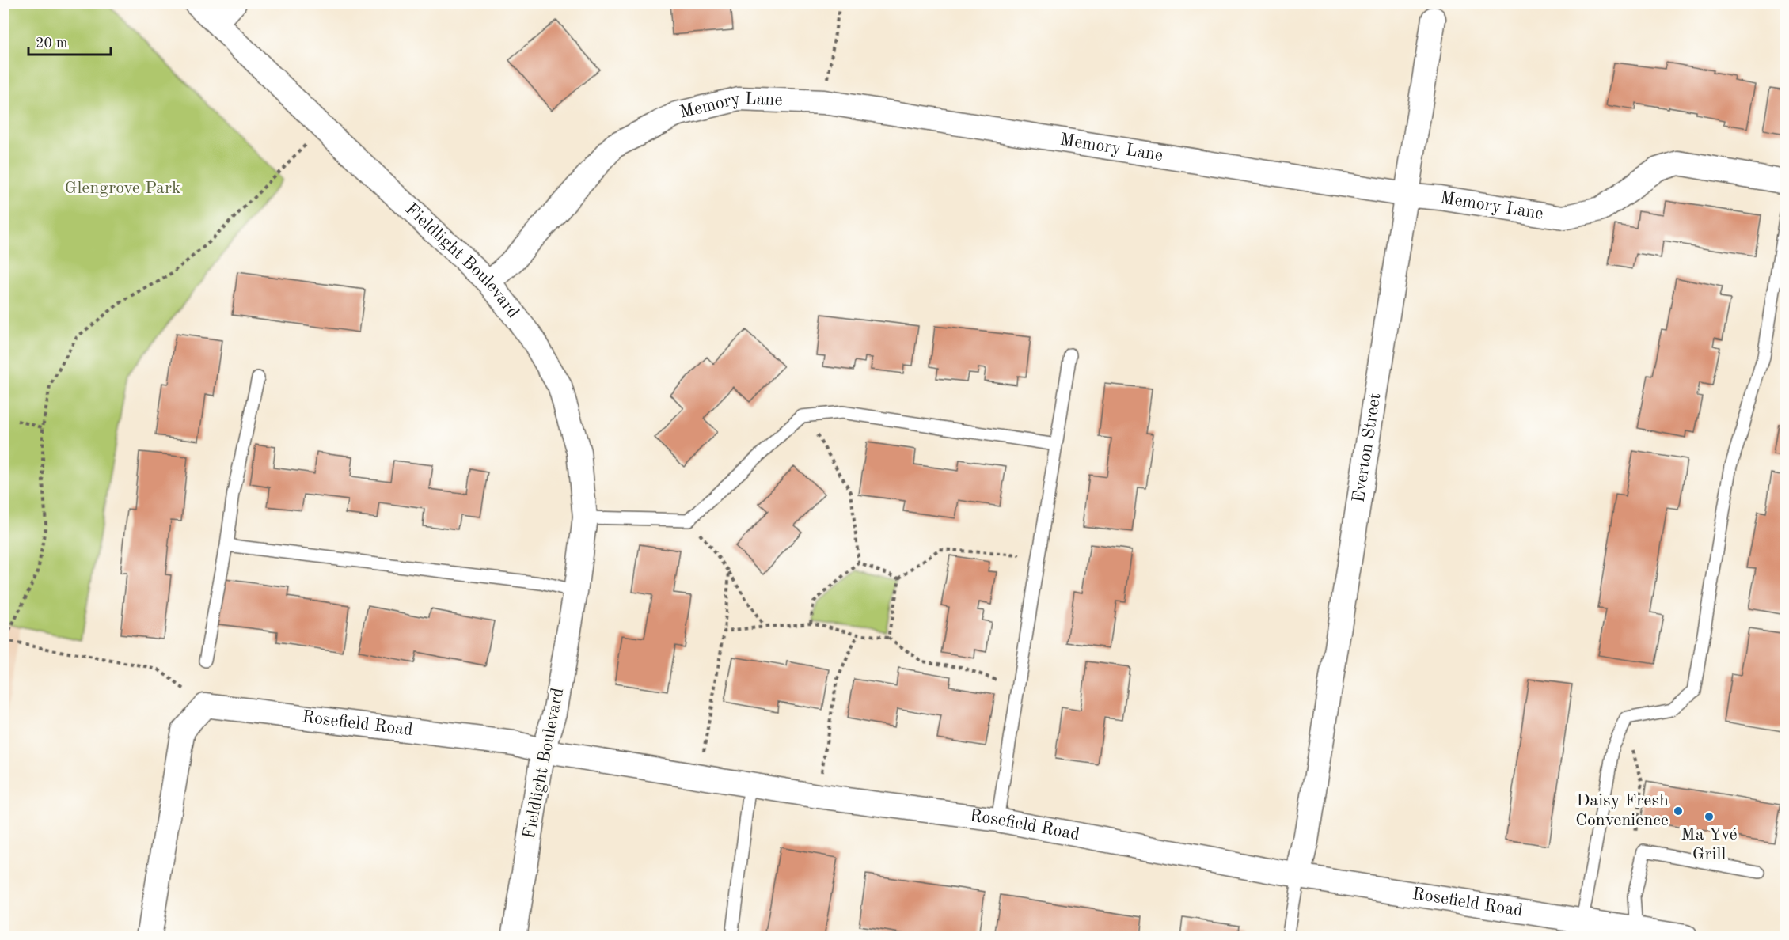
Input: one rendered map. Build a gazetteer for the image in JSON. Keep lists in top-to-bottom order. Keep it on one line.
{"streets":{"street":["Memory Lane","Fieldlight Boulevard","Everton Street","Rosefield Road"]},"crossings":[["Memory Lane","Fieldlight Boulevard"],["Memory Lane","Everton Street"],["Fieldlight Boulevard","Rosefield Road"],["Everton Street","Rosefield Road"]],"parks":["Glengrove Park"],"places":["Daisy Fresh Convenience","Ma Yvé Grill"],"scale_bar":"20 m"}
